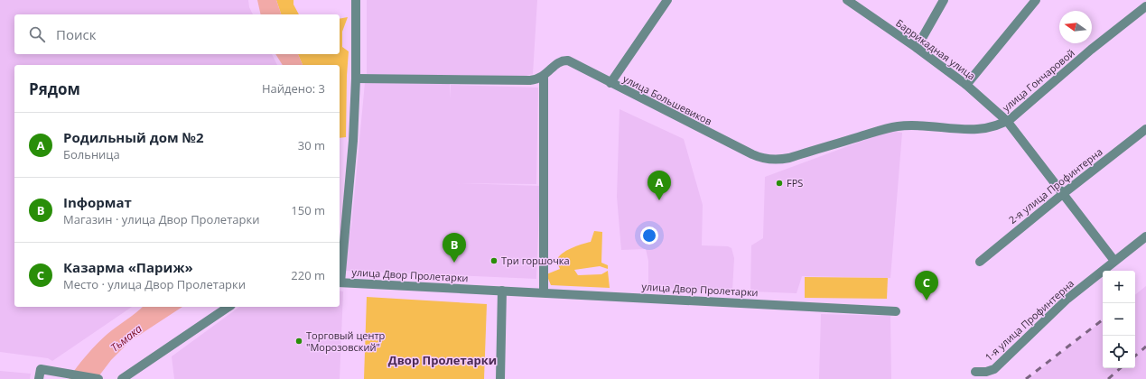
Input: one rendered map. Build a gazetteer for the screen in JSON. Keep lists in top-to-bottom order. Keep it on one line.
{"streets":{"street":["Баррикадная улица","улица Гончаровой","улица Большевиков","2-я улица Профинтерна","улица Двор Пролетарки","1-я улица Профинтерна"]},"crossings":[["Баррикадная улица","улица Гончаровой"],["Баррикадная улица","2-я улица Профинтерна"],["Баррикадная улица","1-я улица Профинтерна"],["улица Гончаровой","улица Большевиков"]],"districts":["Двор Пролетарки"],"water":["Тьмака"],"places":["FPS","Три горшочка","Торговый центр \"Морозовский\""],"north":"left","page":{"search":"Поиск","heading":["Рядом","Найдено: 3"],"list":[{"mark":"A","name":"Родильный дом №2","note":"Больница","value":"30 m"},{"mark":"B","name":"Inформат","note":"Магазин · улица Двор Пролетарки","value":"150 m"},{"mark":"C","name":"Казарма «Париж»","note":"Место · улица Двор Пролетарки","value":"220 m"}],"pins":["A","B","C"],"map_buttons":["+","−"]}}
